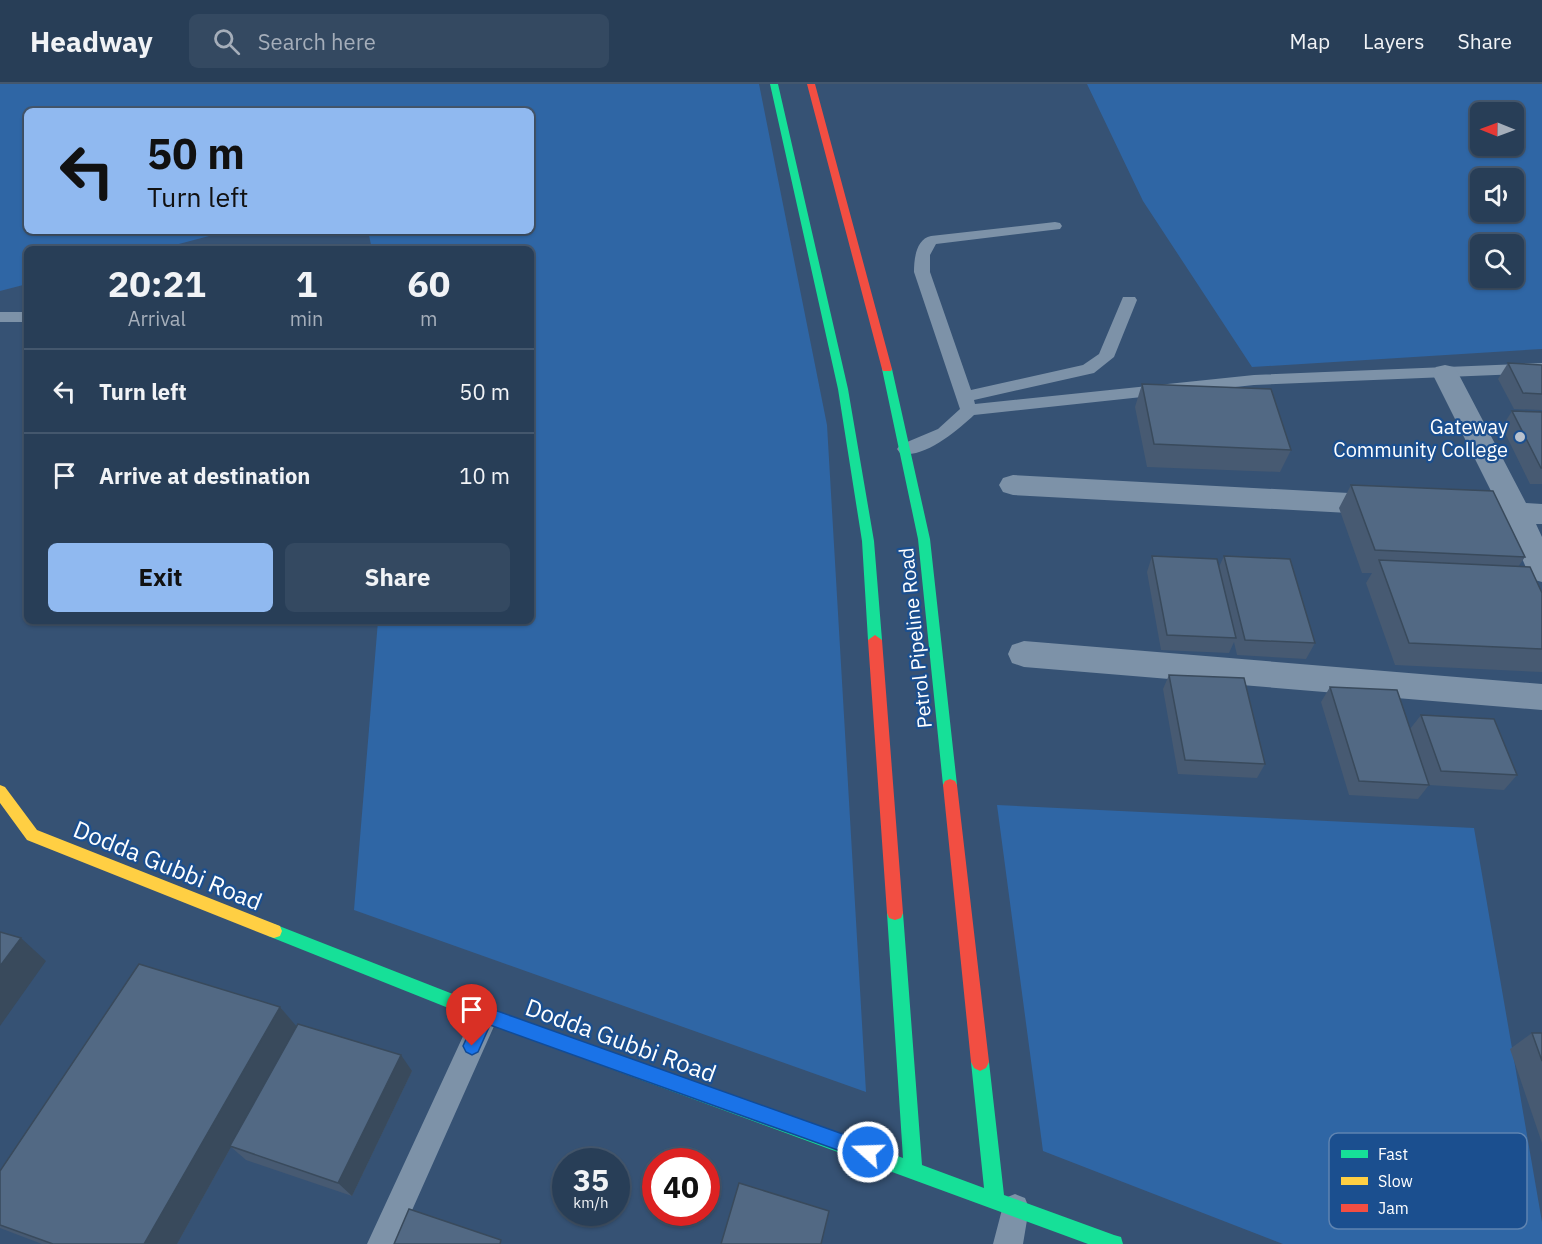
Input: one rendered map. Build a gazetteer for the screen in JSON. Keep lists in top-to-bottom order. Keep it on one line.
{"streets":{"main road":["Petrol Pipeline Road","Dodda Gubbi Road"]},"crossings":[["Petrol Pipeline Road","Dodda Gubbi Road"]],"places":["Gateway Community College"],"legend":["Fast","Slow","Jam"],"north":"left","page":{"header":"Headway","search":"Search here","nav":["Map","Layers","Share"],"turn":["50 m","Turn left"],"eta":["20:21","Arrival","1","min","60","m"],"list":[{"name":"Turn left","value":"50 m"},{"name":"Arrive at destination","value":"10 m"}],"buttons":["Exit","Share"],"speed":"35 km/h","limit":"40"}}
